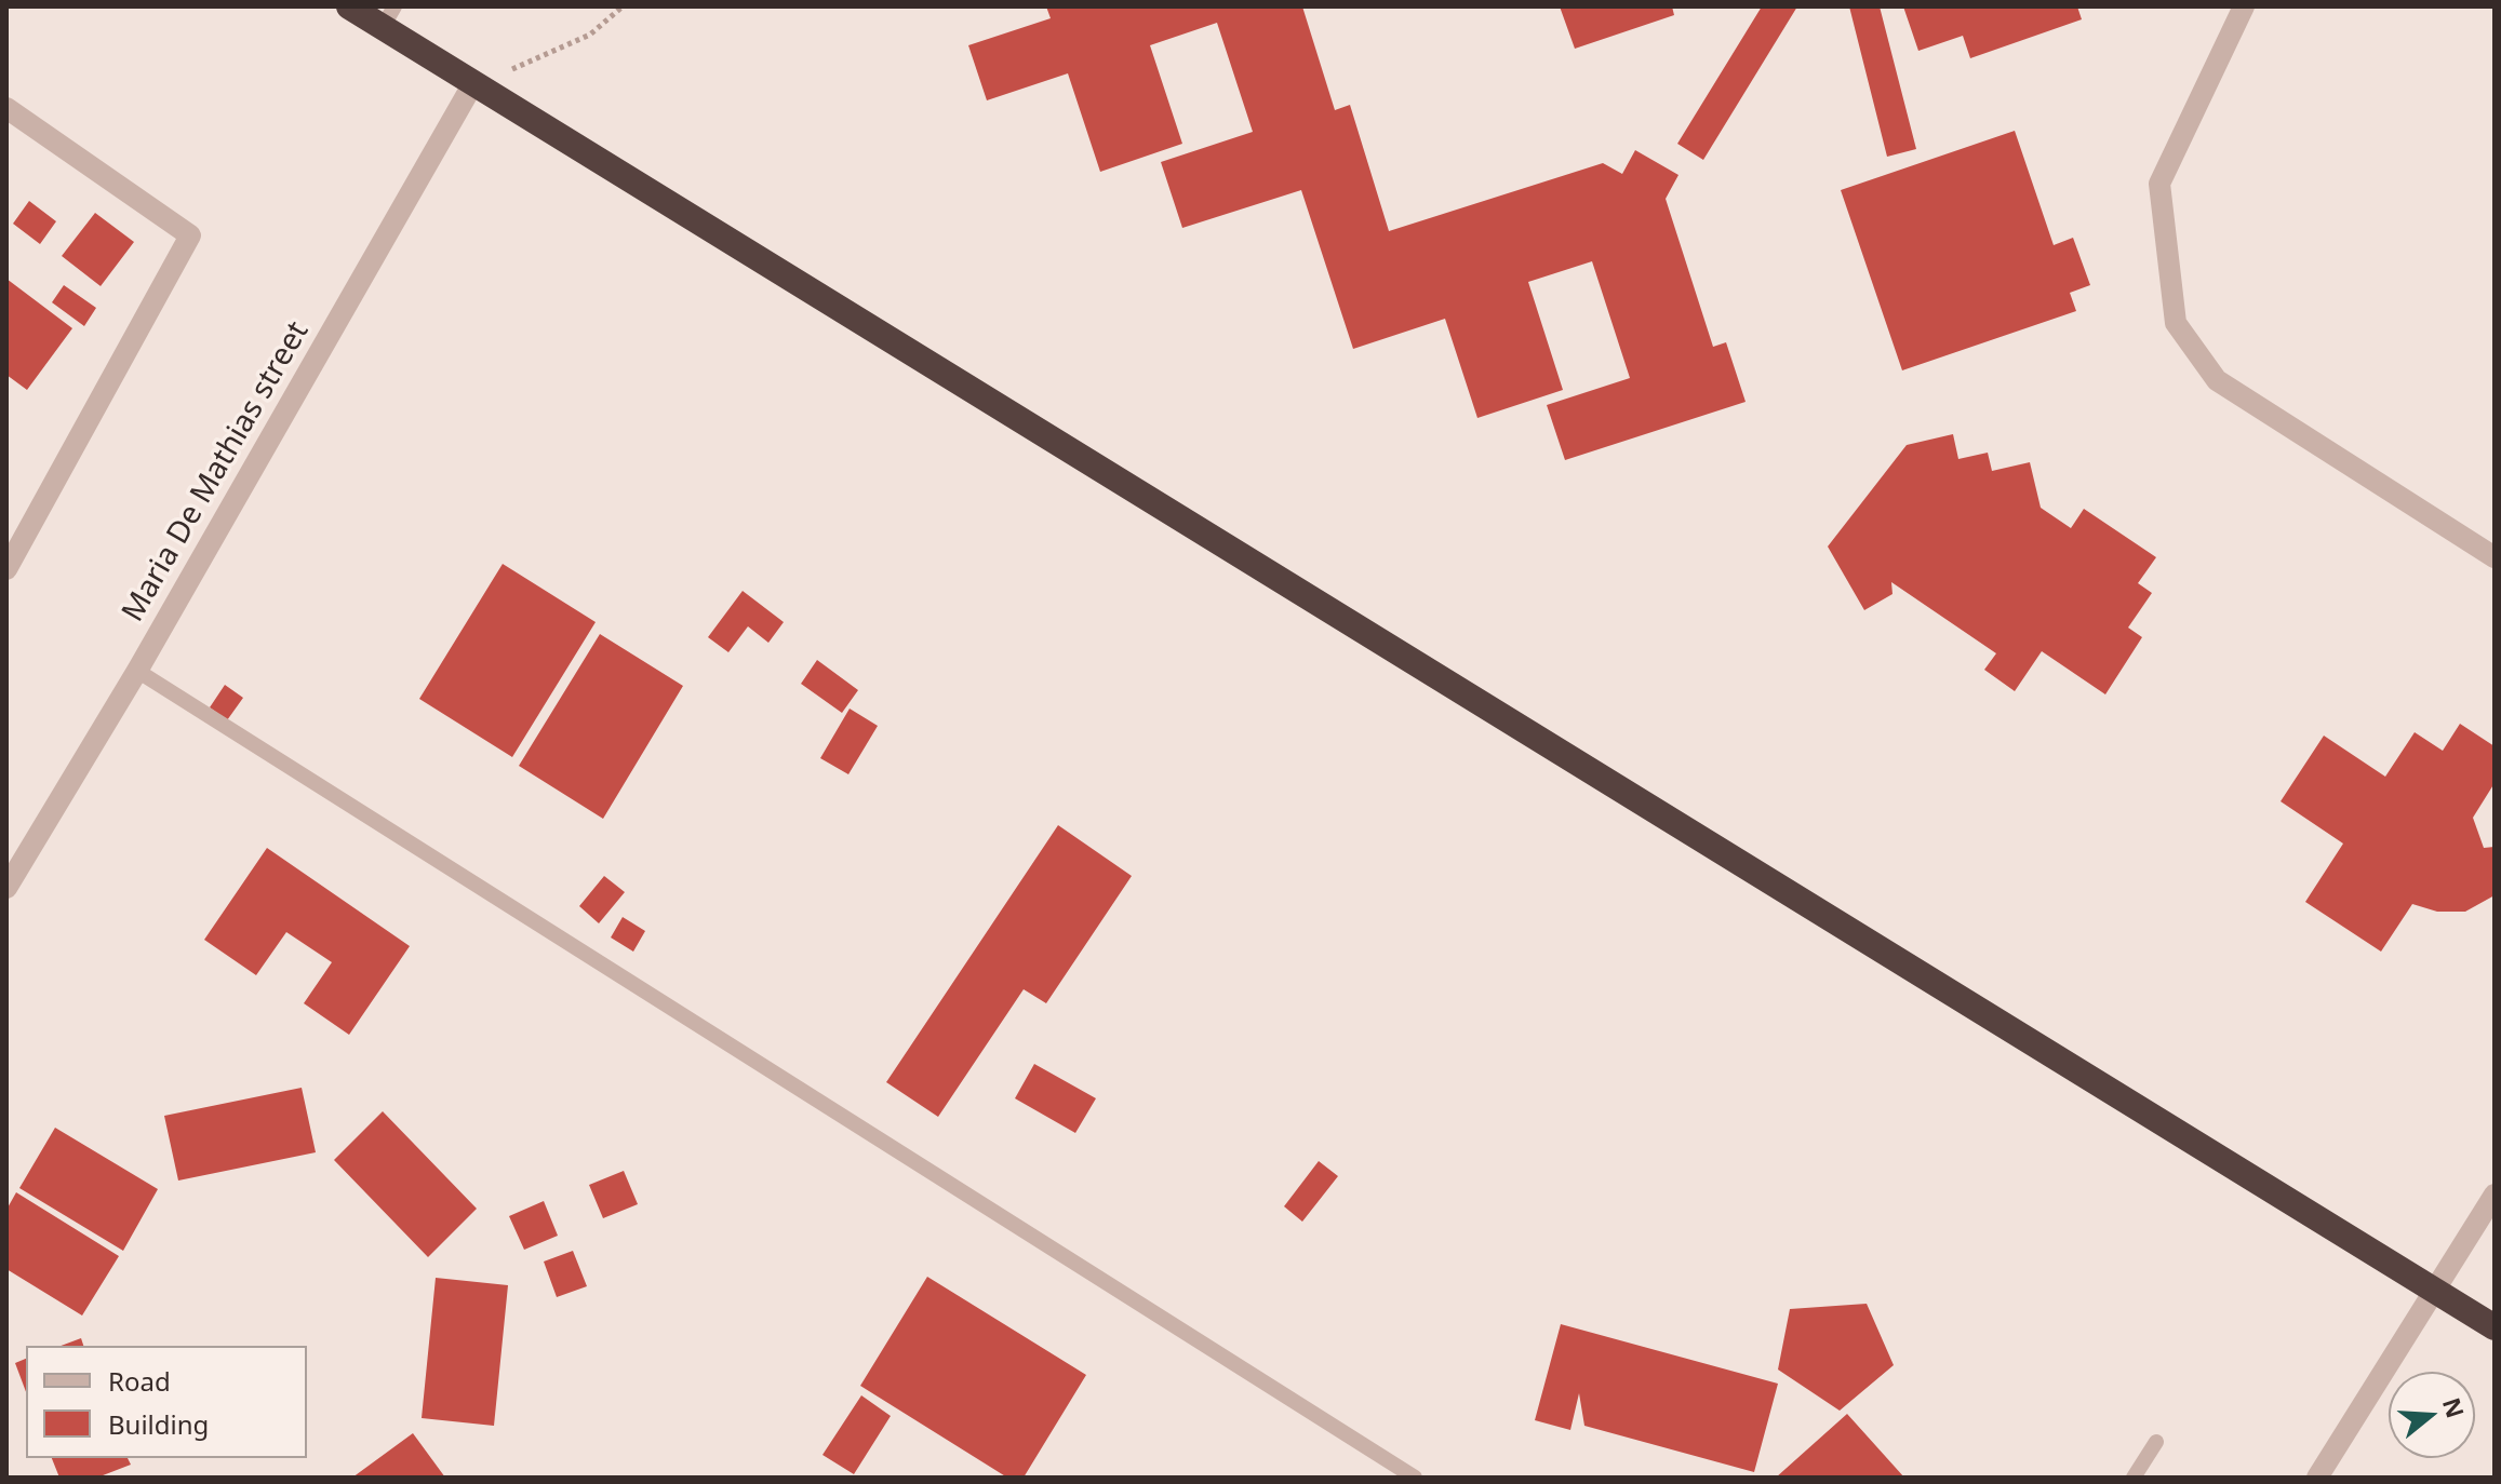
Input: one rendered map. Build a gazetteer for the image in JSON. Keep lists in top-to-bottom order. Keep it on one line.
{"streets":{"street":["Maria De Mathias street"]},"legend":["Road","Building"],"north":"right"}
